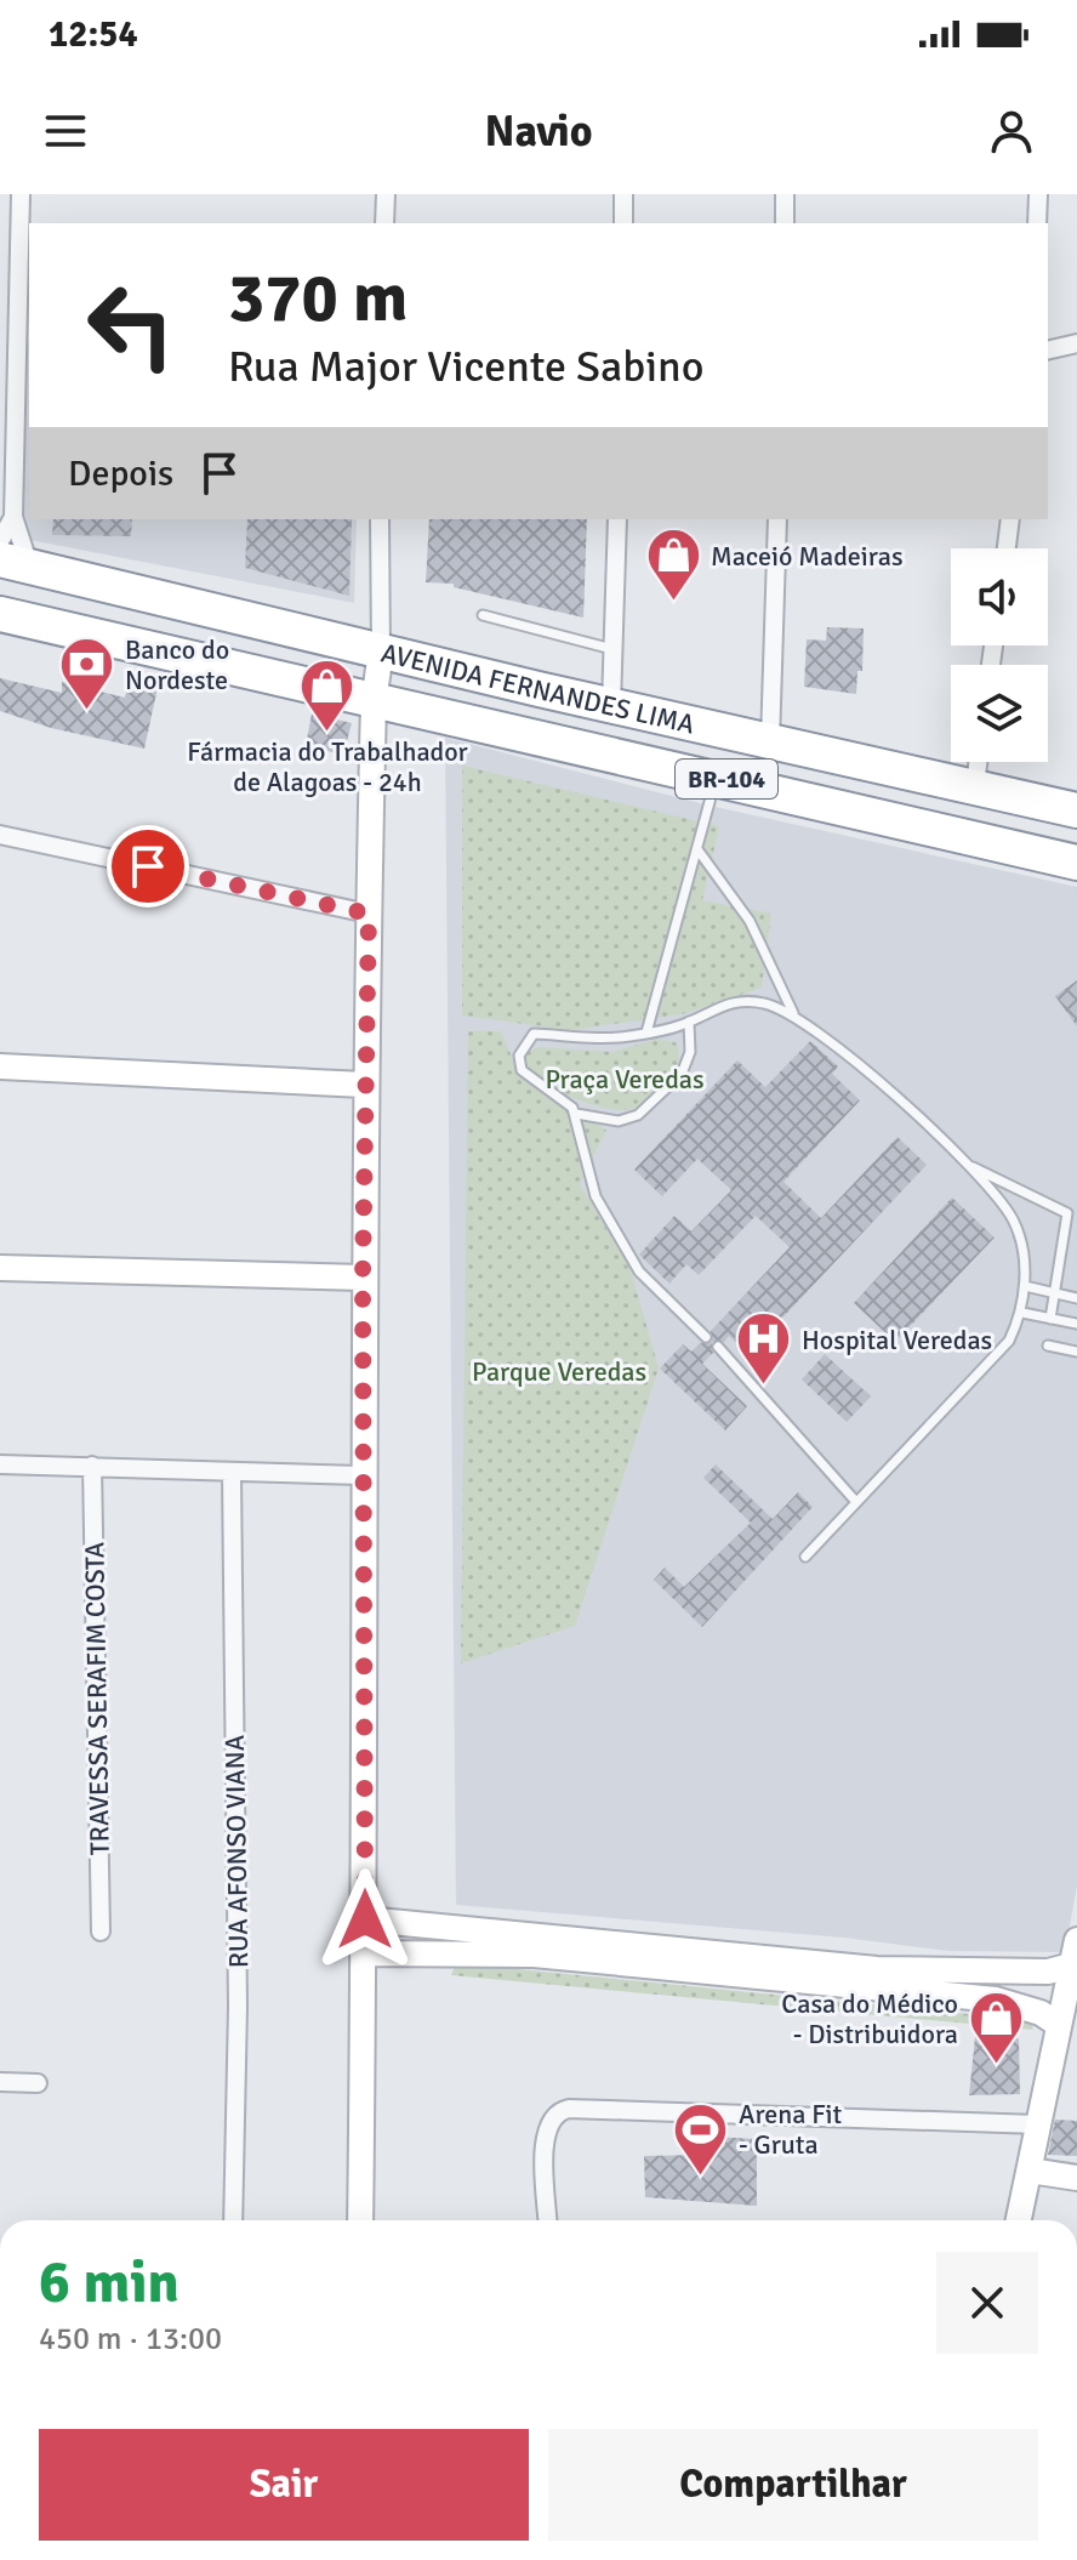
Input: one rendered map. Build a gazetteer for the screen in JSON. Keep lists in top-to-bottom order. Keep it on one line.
{"streets":{"highway":["AVENIDA FERNANDES LIMA","BR-104"],"street":["TRAVESSA SERAFIM COSTA","RUA AFONSO VIANA"]},"parks":["Praça Veredas","Parque Veredas"],"places":{"shop":["Maceió Madeiras","Fármacia do Trabalhador de Alagoas - 24h","Casa do Médico - Distribuidora"],"bank":["Banco do Nordeste"],"hospital":["Hospital Veredas"],"sports":["Arena Fit - Gruta"]},"page":{"status":"12:54","header":"Navio","turn":["370 m","Rua Major Vicente Sabino"],"then":"Depois","heading":["6 min","450 m · 13:00"],"buttons":["Sair","Compartilhar"]}}
